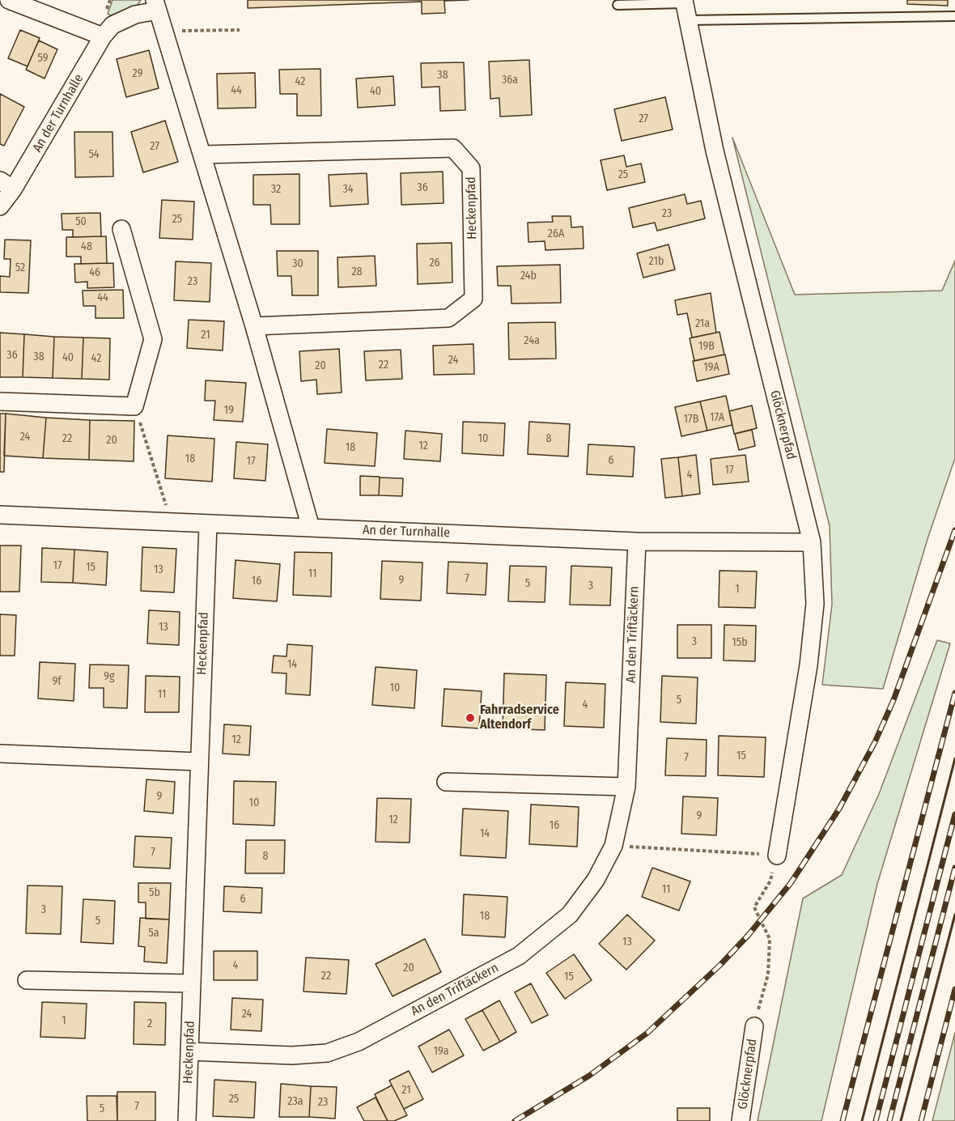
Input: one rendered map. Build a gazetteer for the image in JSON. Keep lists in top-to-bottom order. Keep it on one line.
{"streets":{"street":["An der Turnhalle","Heckenpfad","Glöcknerpfad","An den Triftäckern"]},"crossings":[["An der Turnhalle","Heckenpfad"],["An der Turnhalle","Glöcknerpfad"],["An der Turnhalle","An den Triftäckern"],["Heckenpfad","An den Triftäckern"]],"places":["Fahrradservice Altendorf"],"house_numbers":["59","29","38","36a","42","44","40","27","27","54","25","36","32","34","23","25","50","26A","48","21b","26","30","52","28","46","24b","23","44","21a","21","24a","19B","36","38","40","42","24","22","20","19A","19","17A","17B","24","22","10","8","20","12","18","18","6","17","17","4","17","15","13","11","7","9","16","5","3","1","13","3","15b","14","9g","9f","10","11","5","4","12","15","7","9","10","9","12","16","14","7","8","11","5b","6","3","18","5","5a","13","4","20","22","15","24","1","2","19a","21","25","23a","23","7","5"]}
